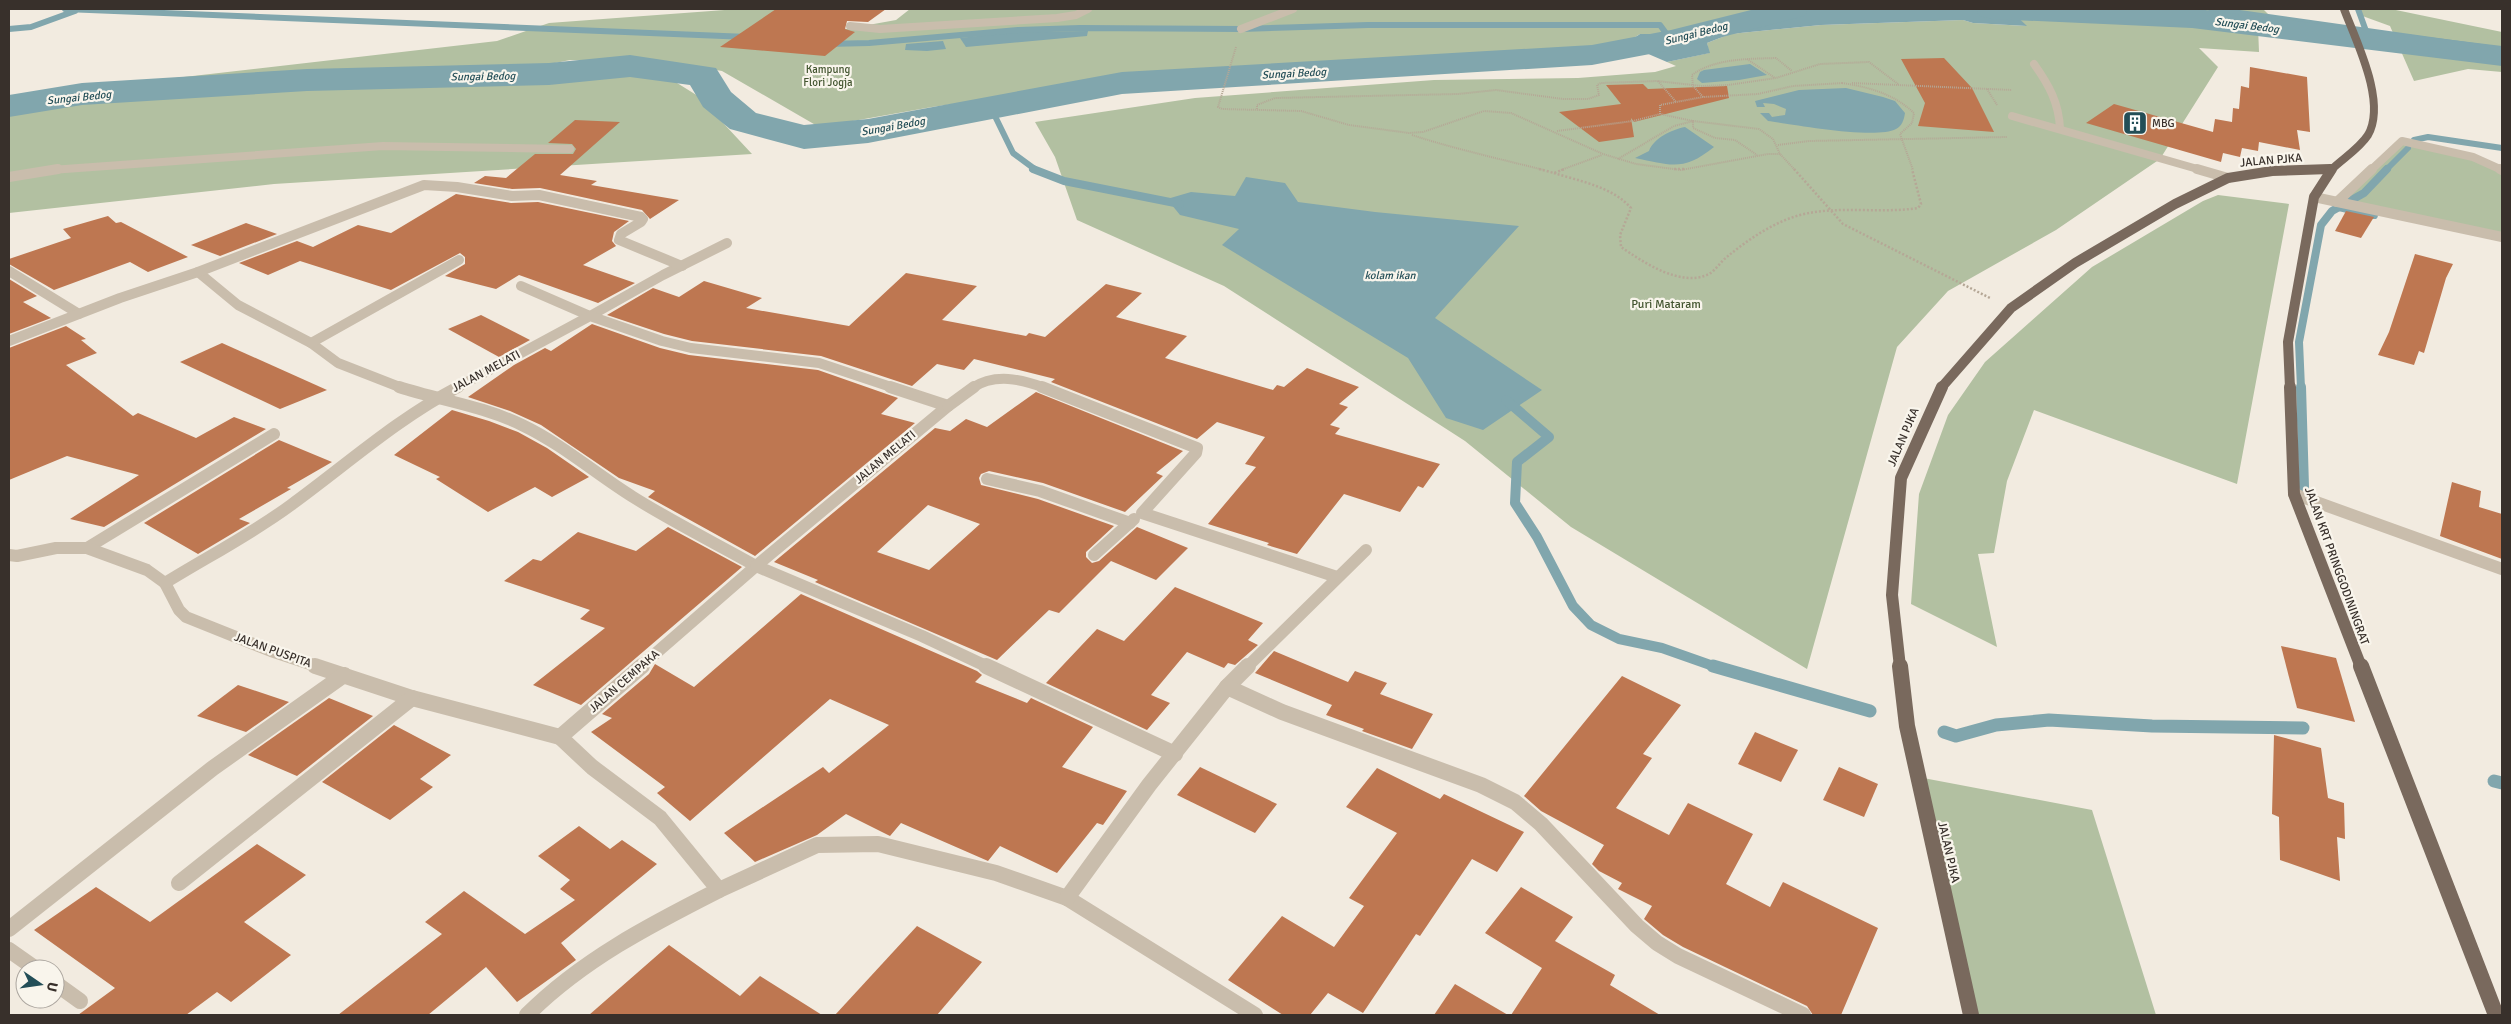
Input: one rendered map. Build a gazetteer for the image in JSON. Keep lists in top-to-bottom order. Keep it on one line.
{"streets":{"main road":["JALAN PJKA","JALAN KRT PRINGGODININGRAT"],"street":["JALAN MELATI","JALAN PUSPITA","JALAN CEMPAKA"]},"crossings":[["JALAN PJKA","JALAN KRT PRINGGODININGRAT"],["JALAN MELATI","JALAN PUSPITA"],["JALAN MELATI","JALAN CEMPAKA"],["JALAN PUSPITA","JALAN CEMPAKA"]],"water":["Sungai Bedog","kolam ikan"],"parks":["Kampung Flori Jogja","Puri Mataram"],"places":{"building":["MBG"]},"north":"right"}
